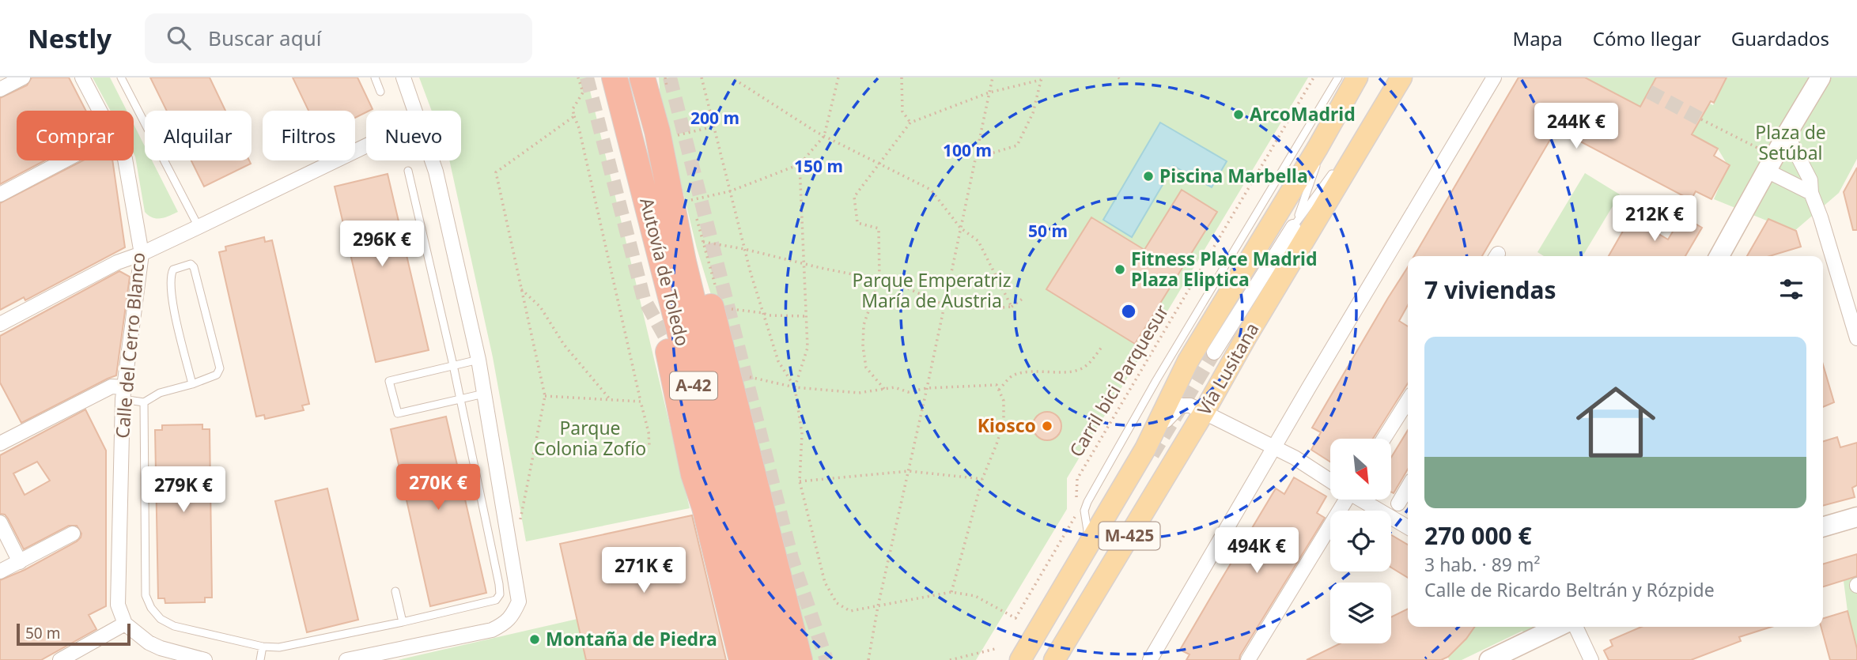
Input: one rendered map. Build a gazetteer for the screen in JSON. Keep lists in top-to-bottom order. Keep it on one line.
{"streets":{"highway":["Autovía de Toledo","A-42"],"main road":["Vía Lusitana","M-425"],"street":["Calle del Cerro Blanco"],"path":["Carril bici Parquesur"]},"parks":["Plaza de Setúbal","Parque Emperatriz María de Austria","Parque Colonia Zofío"],"places":["ArcoMadrid","Piscina Marbella","Fitness Place Madrid Plaza Eliptica","Kiosco","Montaña de Piedra"],"scale_bar":"50 m","north":"bottom right","page":{"header":"Nestly","search":"Buscar aquí","nav":["Mapa","Cómo llegar","Guardados"],"price":["244K €","212K €","296K €","270K €","279K €","494K €","271K €"],"chip":["Comprar","Alquilar","Filtros","Nuevo"],"heading":"7 viviendas","list":[{"name":"270 000 €","note":"3 hab. · 89 m² · Calle de Ricardo Beltrán y Rózpide"}],"scale":"50 m"},"rings":["200 m","100 m","150 m","50 m"]}
